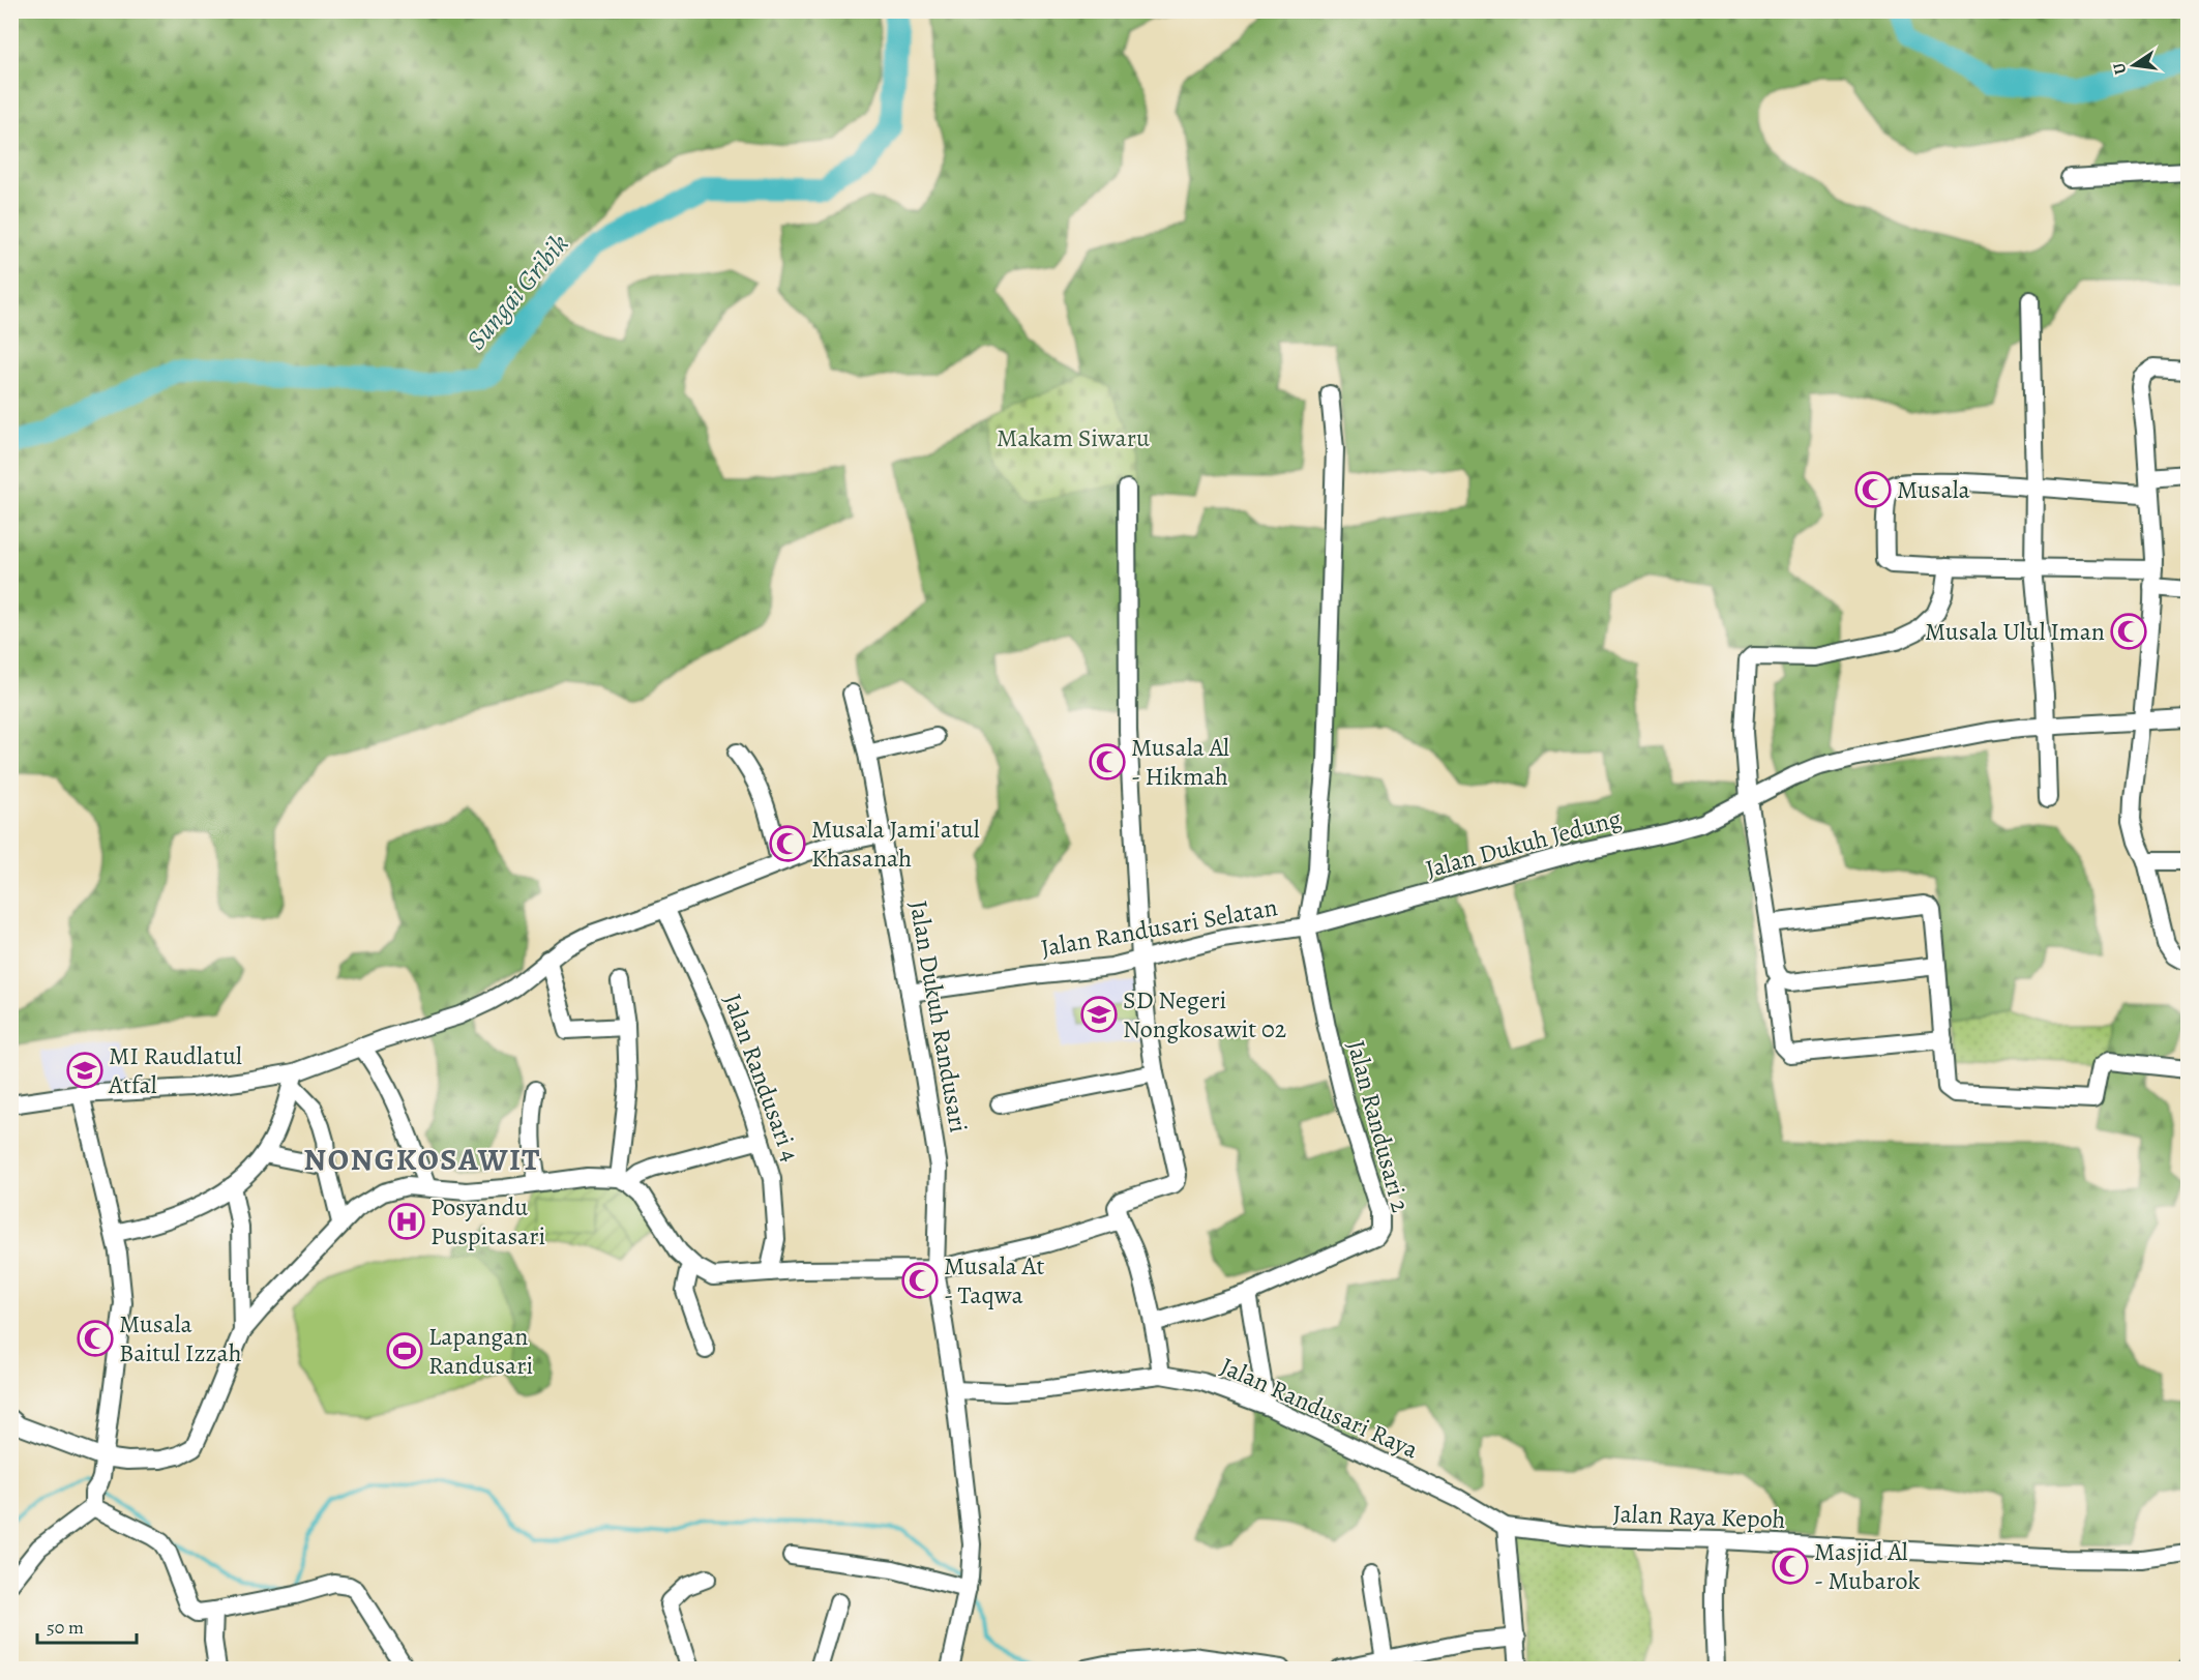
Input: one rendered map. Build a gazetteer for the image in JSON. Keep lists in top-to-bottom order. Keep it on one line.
{"streets":{"street":["Jalan Dukuh Jedung","Jalan Randusari Selatan","Jalan Dukuh Randusari","Jalan Randusari 4","Jalan Randusari 2","Jalan Randusari Raya","Jalan Raya Kepoh"]},"crossings":[["Jalan Dukuh Jedung","Jalan Randusari Selatan"],["Jalan Dukuh Jedung","Jalan Randusari 2"],["Jalan Randusari Selatan","Jalan Dukuh Randusari"],["Jalan Randusari Selatan","Jalan Randusari 2"],["Jalan Dukuh Randusari","Jalan Randusari Raya"],["Jalan Randusari Raya","Jalan Raya Kepoh"]],"districts":["NONGKOSAWIT"],"water":["Sungai Gribik"],"parks":["Makam Siwaru"],"places":{"mosque":["Musala","Musala Ulul Iman","Musala Al - Hikmah","Musala Jami'atul Khasanah","Musala At - Taqwa","Musala Baitul Izzah","Masjid Al - Mubarok"],"school or university":["SD Negeri Nongkosawit 02","MI Raudlatul Atfal"],"hospital":["Posyandu Puspitasari"],"sports":["Lapangan Randusari"]},"scale_bar":"50 m","north":"left"}
